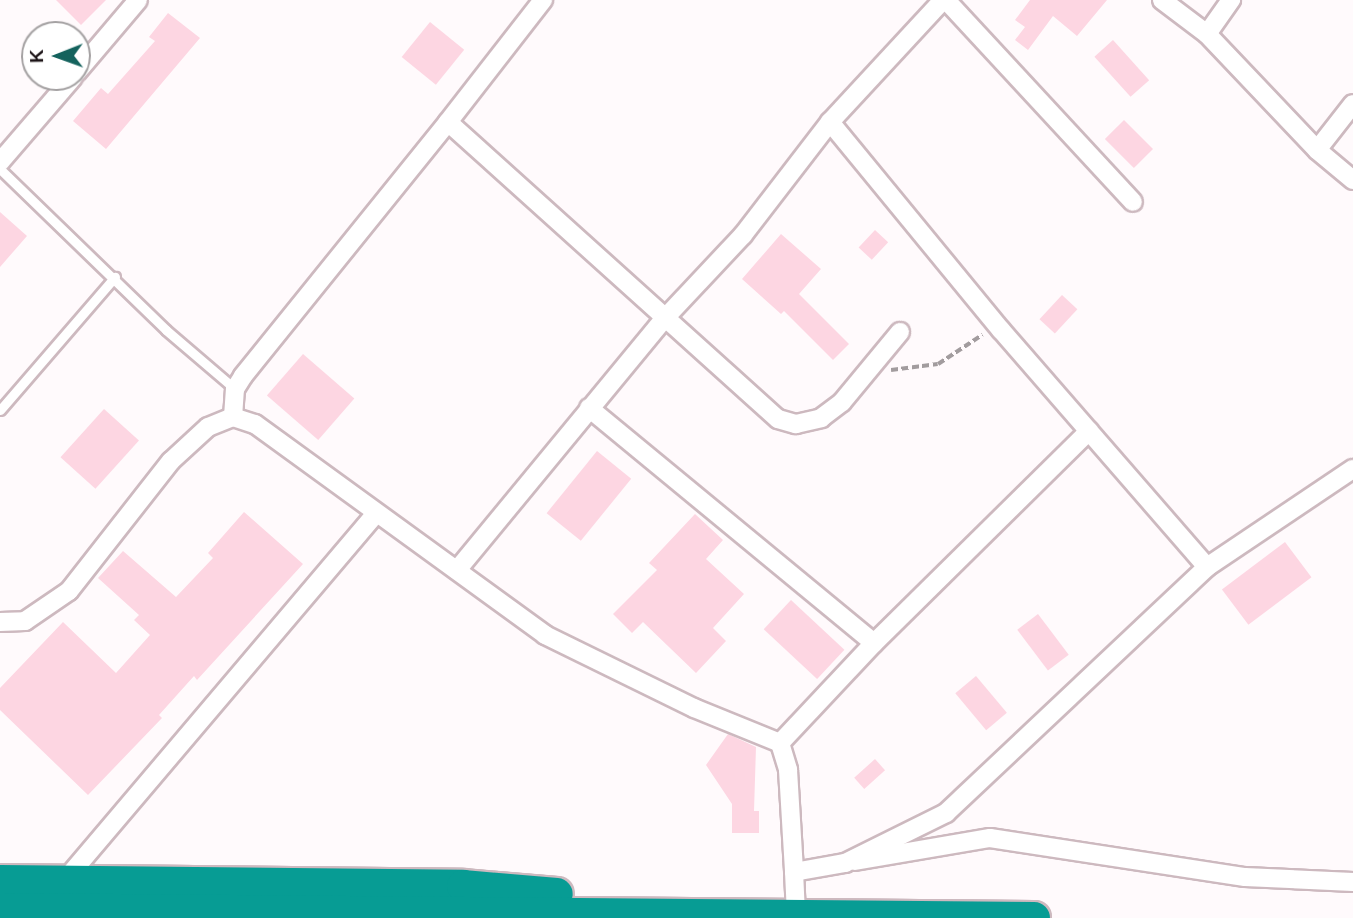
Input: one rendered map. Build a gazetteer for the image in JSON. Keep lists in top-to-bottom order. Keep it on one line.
{"north":"left"}
